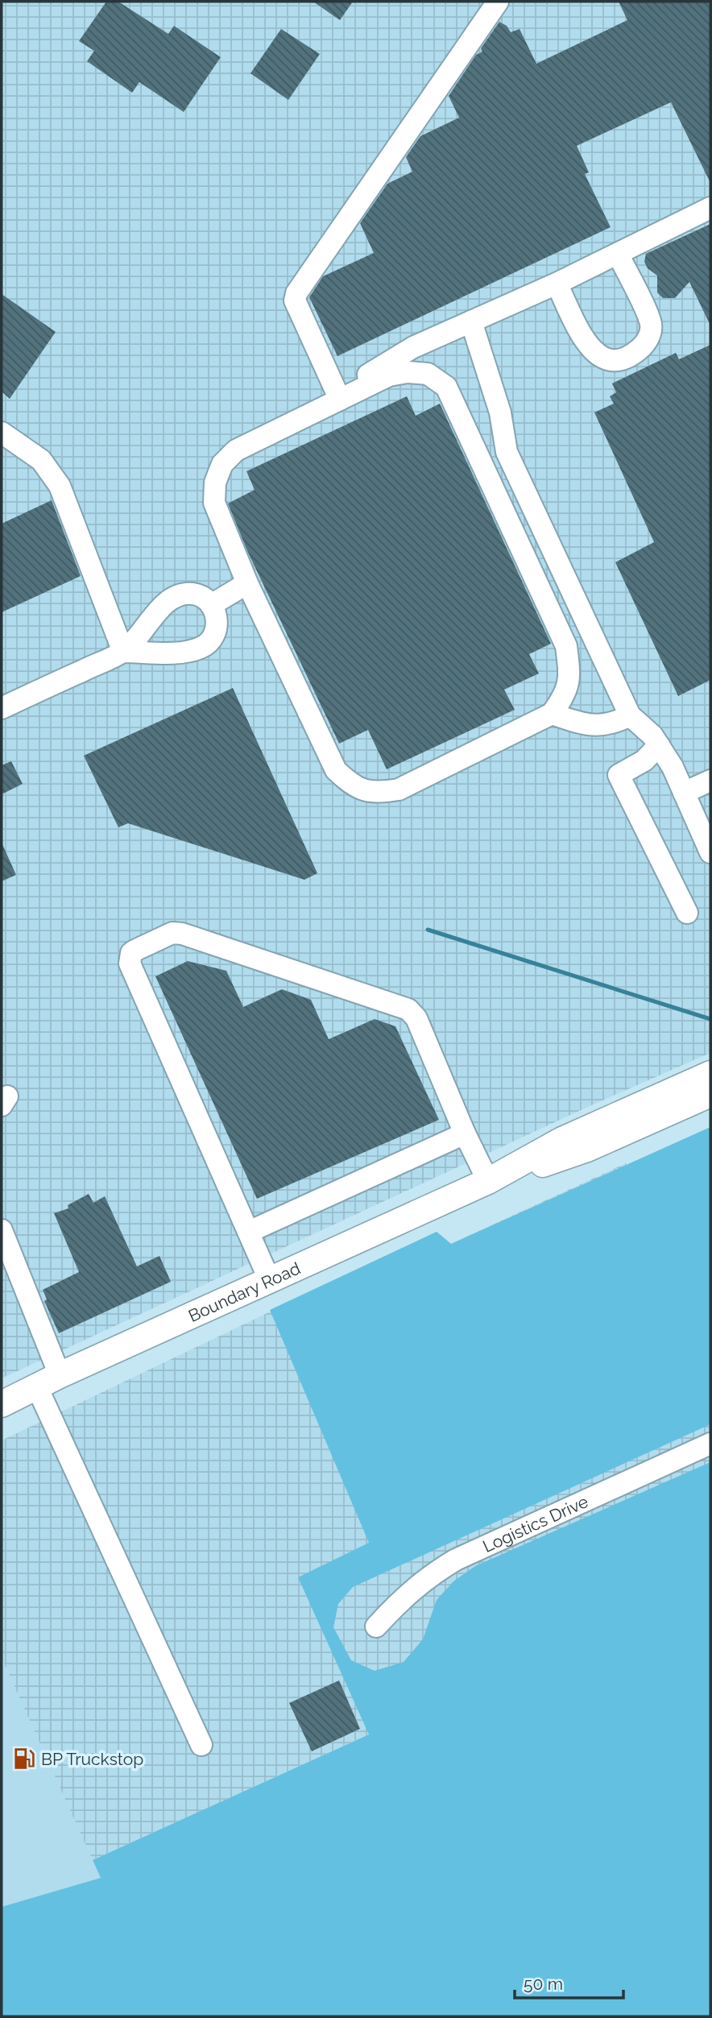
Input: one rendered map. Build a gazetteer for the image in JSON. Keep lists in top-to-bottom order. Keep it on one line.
{"streets":{"main road":["Boundary Road"],"street":["Logistics Drive"]},"places":{"fuel station":["BP Truckstop"]},"scale_bar":"50 m"}
